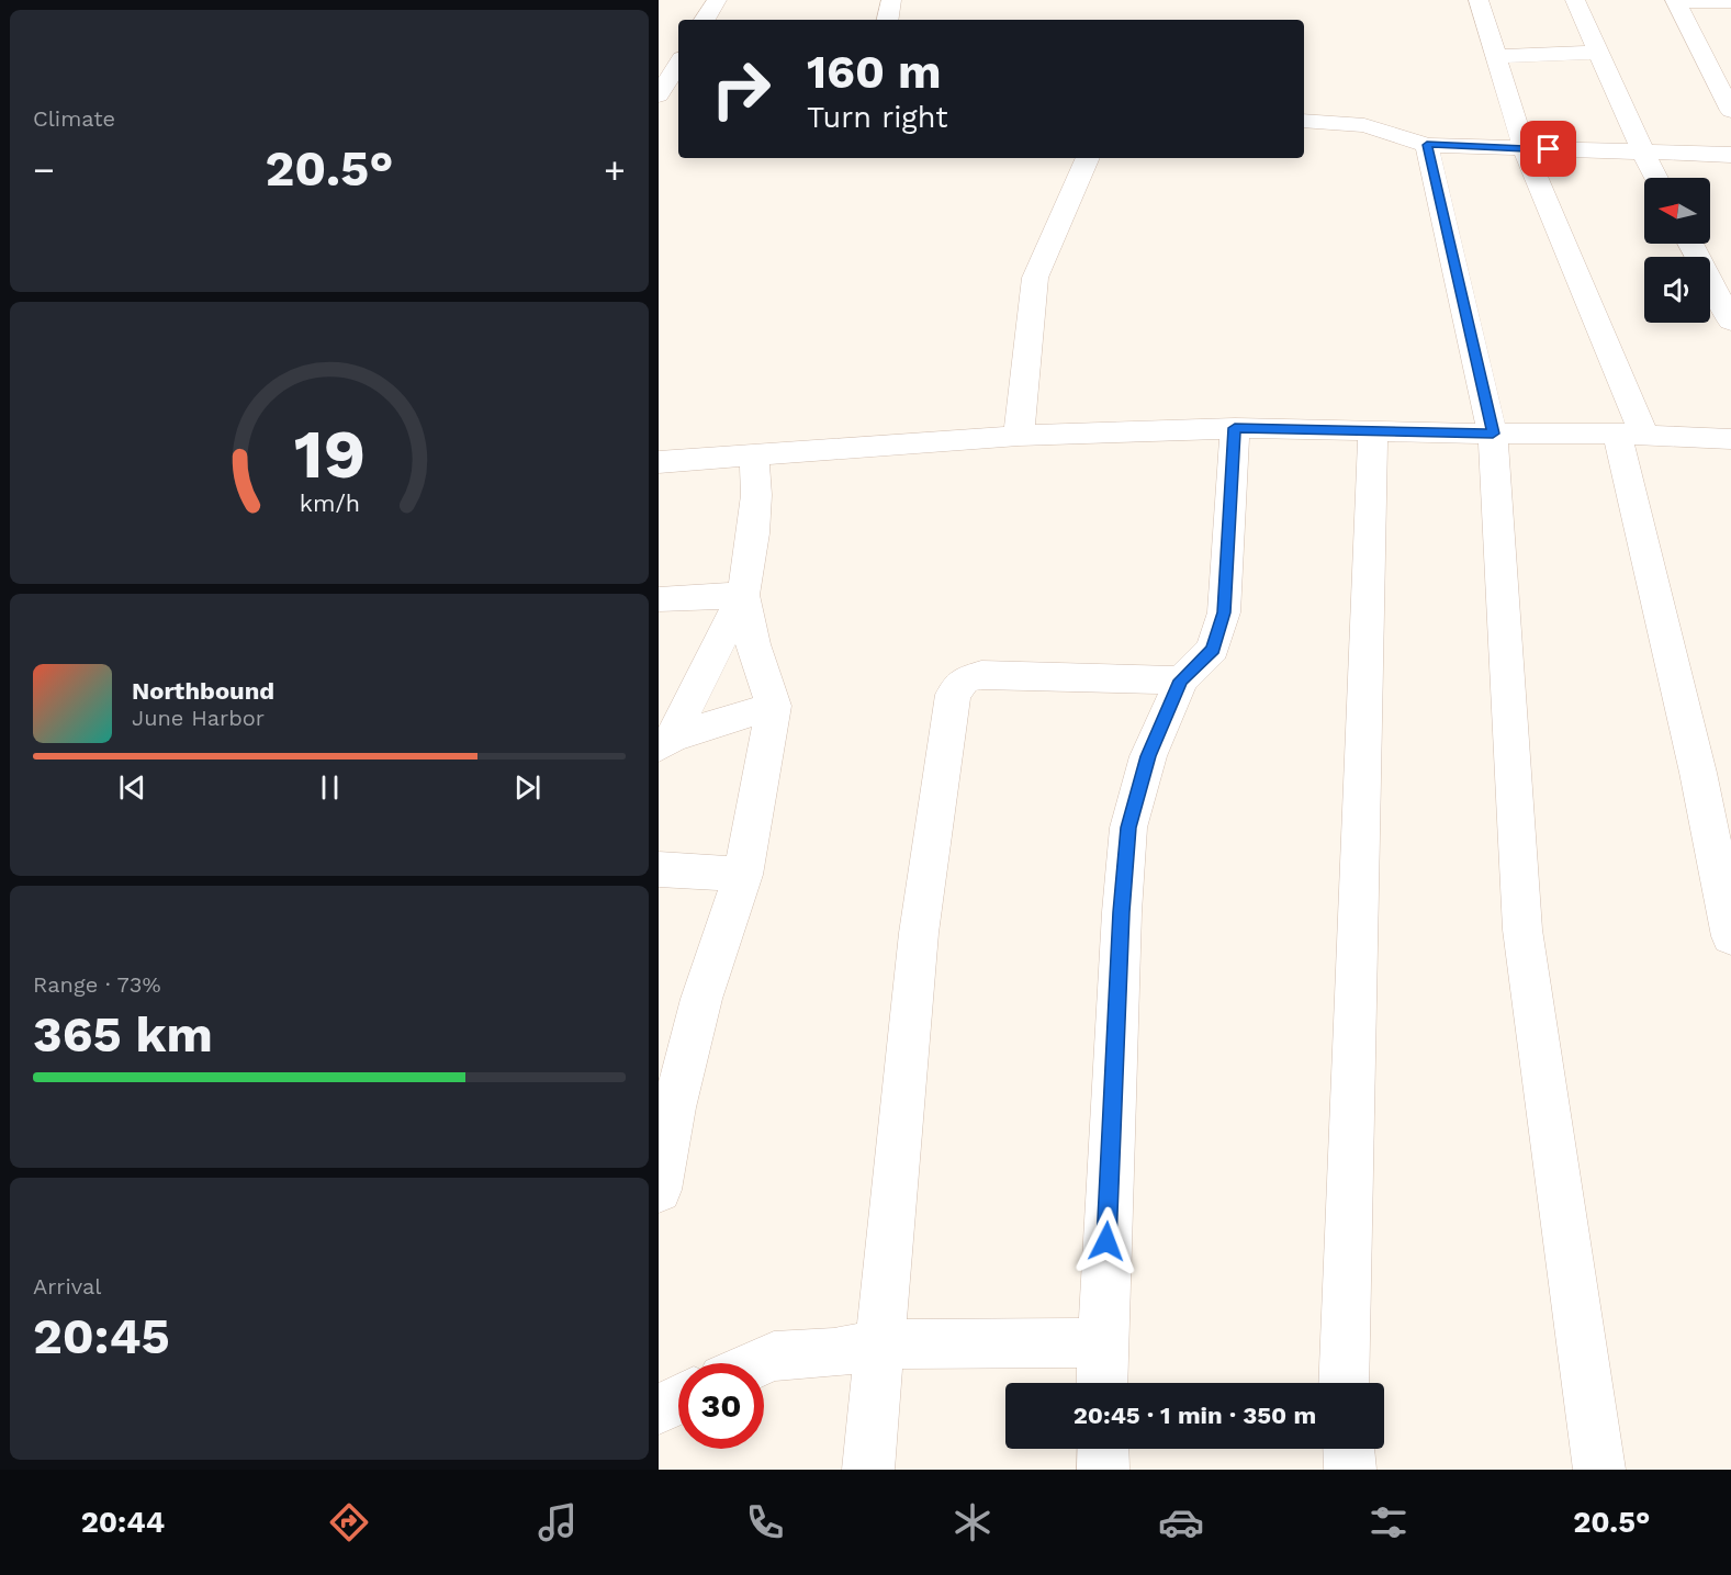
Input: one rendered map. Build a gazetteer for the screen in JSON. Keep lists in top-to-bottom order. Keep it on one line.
{"north":"left","page":{"tile":["Climate",["Range · 73%","365 km"],["Arrival","20:45"]],"turn":["160 m","Turn right"],"heat":["−","20.5°","+"],"song":["Northbound","June Harbor"],"limit":"30","trip":"20:45 · 1 min · 350 m","tabs":["20:44","20.5°"],"gauge":["19","km/h"]}}
